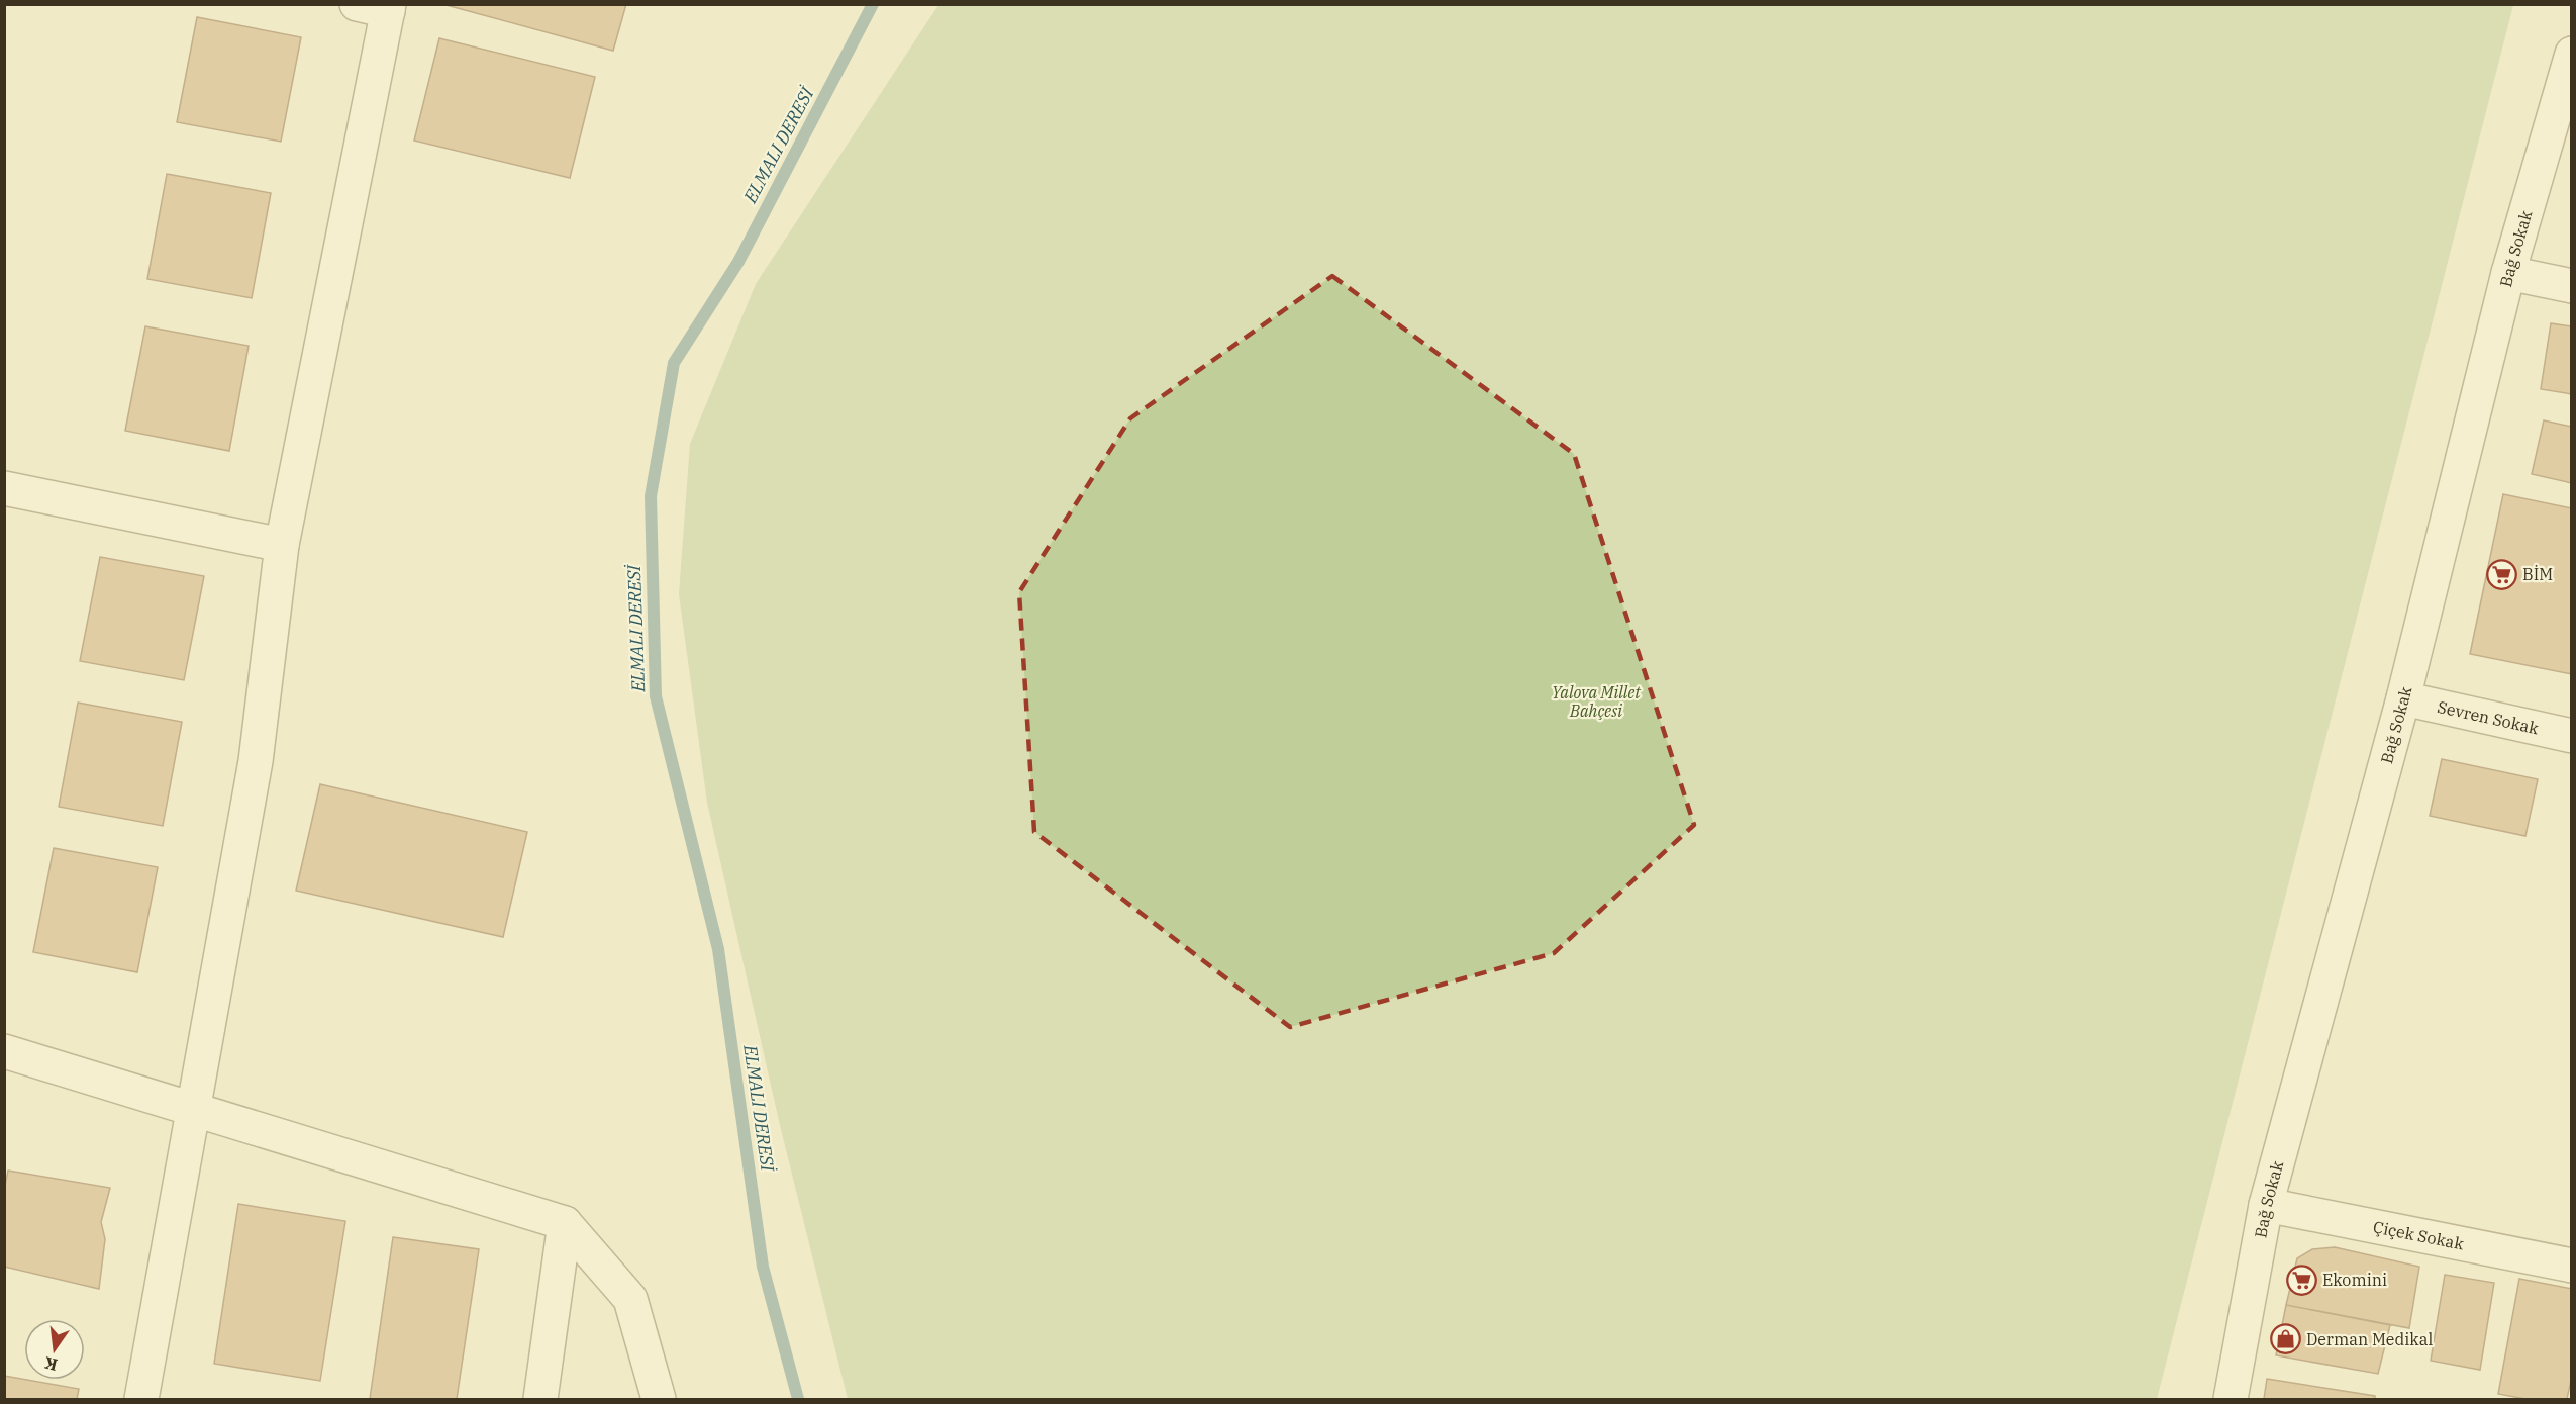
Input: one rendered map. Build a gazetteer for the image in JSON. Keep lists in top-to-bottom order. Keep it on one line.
{"streets":{"street":["Bağ Sokak","Sevren Sokak","Çiçek Sokak"]},"crossings":[["Bağ Sokak","Sevren Sokak"],["Bağ Sokak","Çiçek Sokak"]],"water":["ELMALI DERESİ"],"parks":["Yalova Millet Bahçesi"],"places":{"supermarket":["BİM","Ekomini"],"shop":["Derman Medikal"]},"north":"bottom"}
